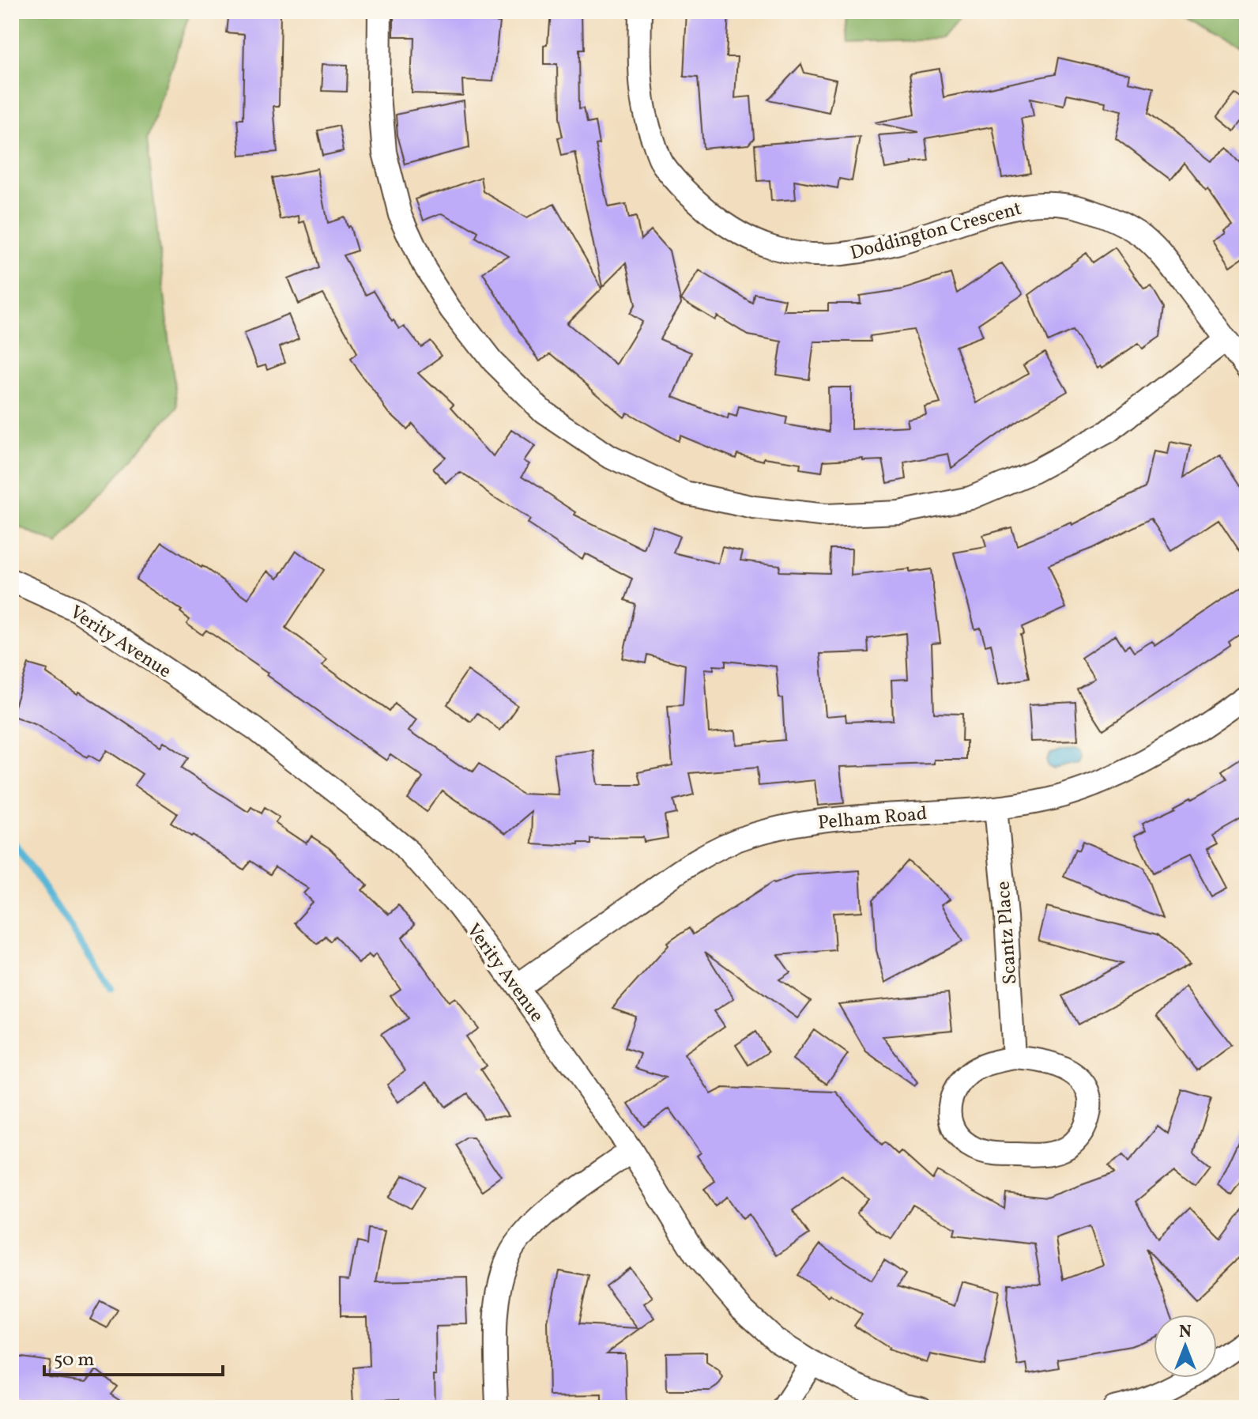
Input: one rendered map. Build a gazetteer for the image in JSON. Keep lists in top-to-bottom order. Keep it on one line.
{"streets":{"street":["Doddington Crescent","Verity Avenue","Pelham Road","Scantz Place"]},"crossings":[["Verity Avenue","Pelham Road"],["Pelham Road","Scantz Place"]],"scale_bar":"50 m","north":"top"}
